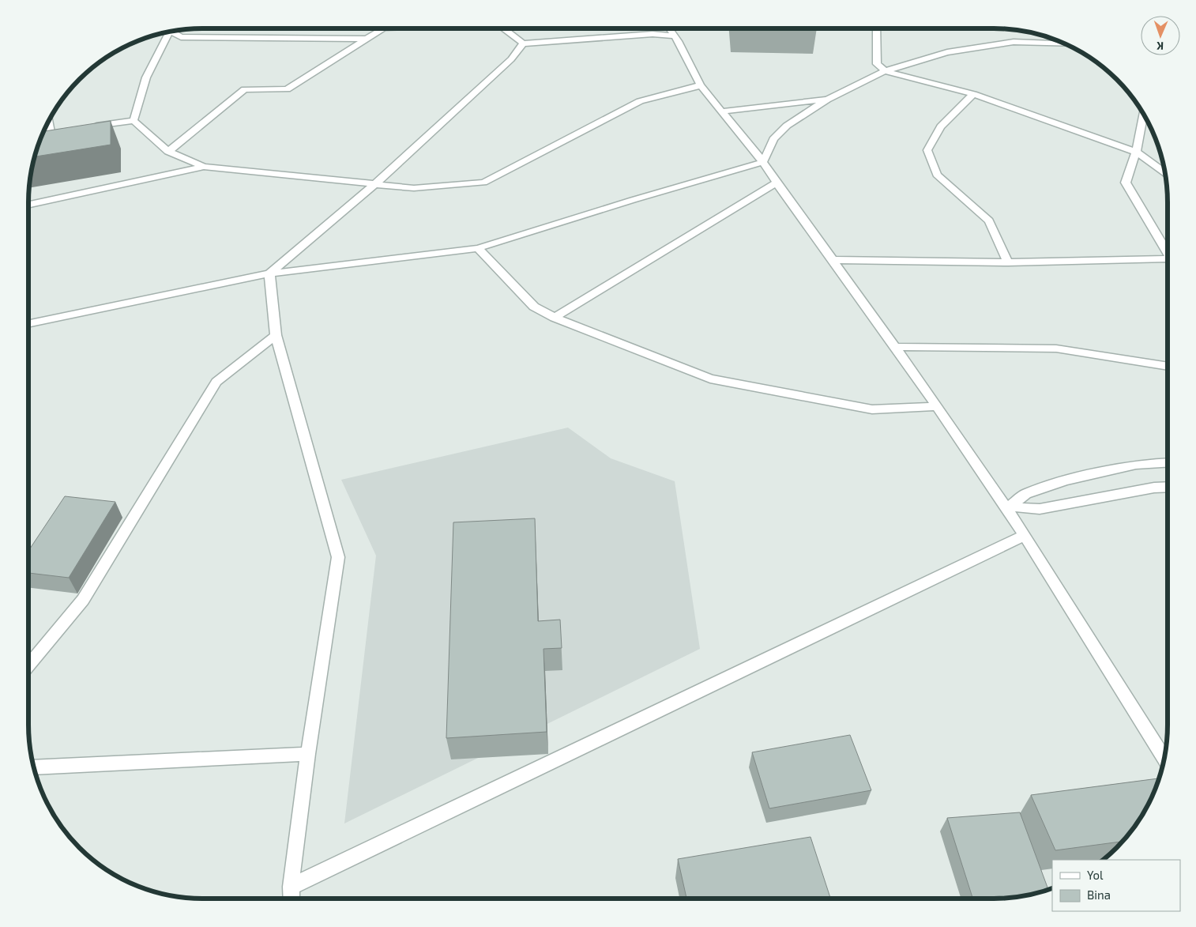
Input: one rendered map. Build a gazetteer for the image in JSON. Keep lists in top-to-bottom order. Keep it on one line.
{"legend":["Yol","Bina"],"north":"bottom"}
